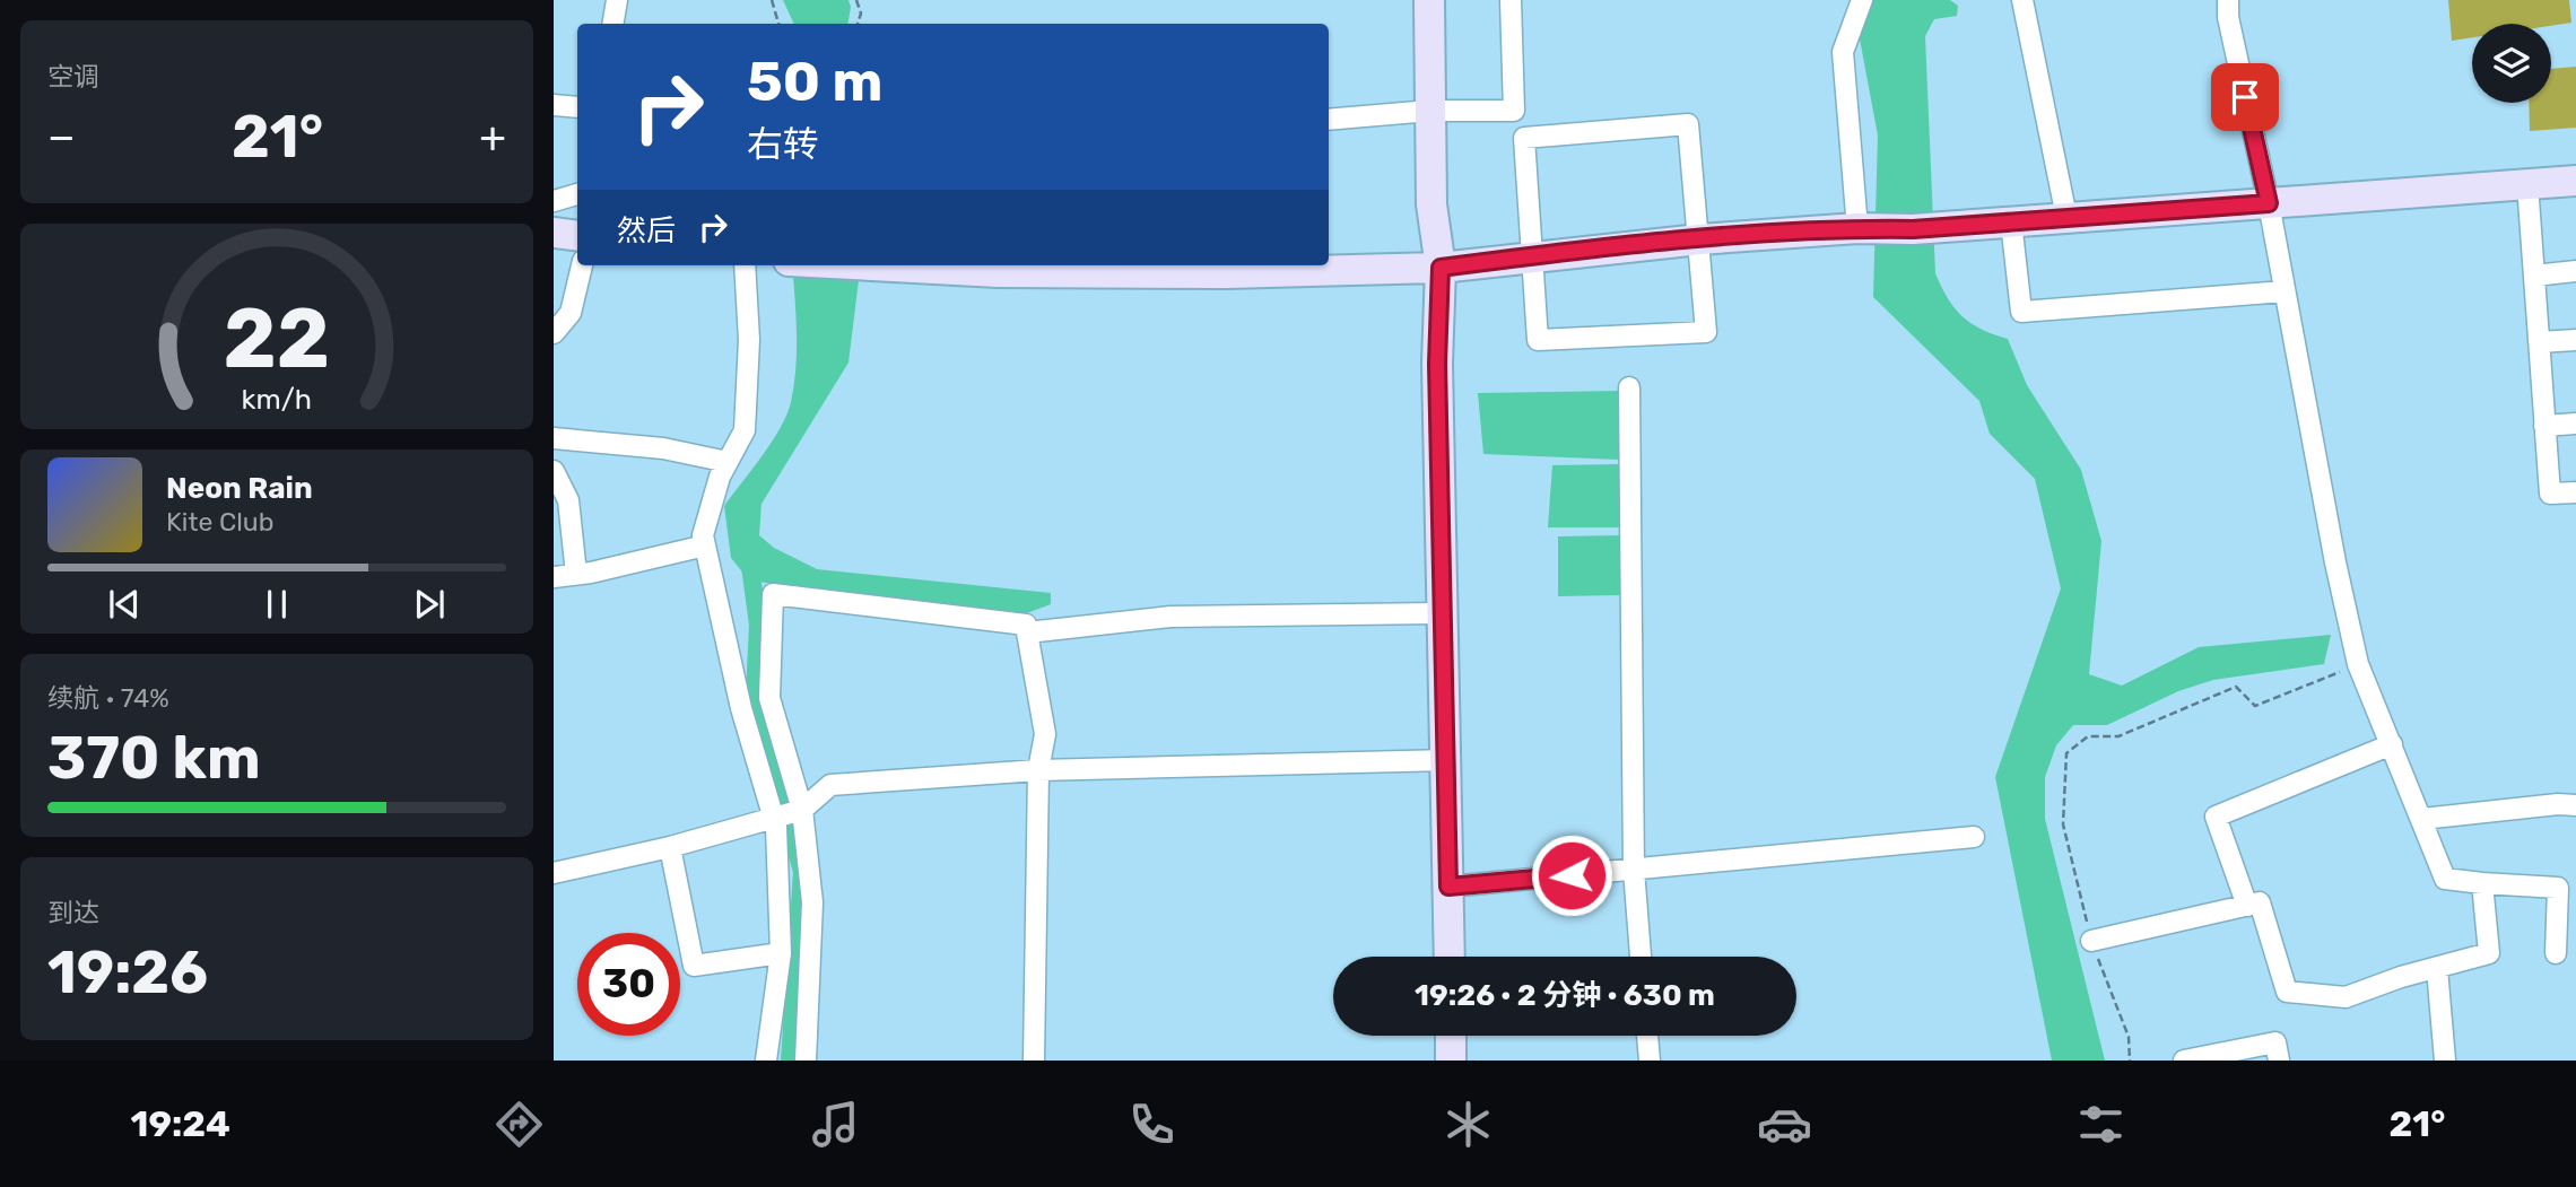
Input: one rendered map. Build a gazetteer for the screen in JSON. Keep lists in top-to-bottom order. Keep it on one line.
{"page":{"tile":["空调",["续航 · 74%","370 km"],["到达","19:26"]],"turn":["50 m","右转"],"heat":["−","21°","+"],"then":"然后","song":["Neon Rain","Kite Club"],"limit":"30","trip":"19:26 · 2 分钟 · 630 m","tabs":["19:24","21°"],"gauge":["22","km/h"]}}
